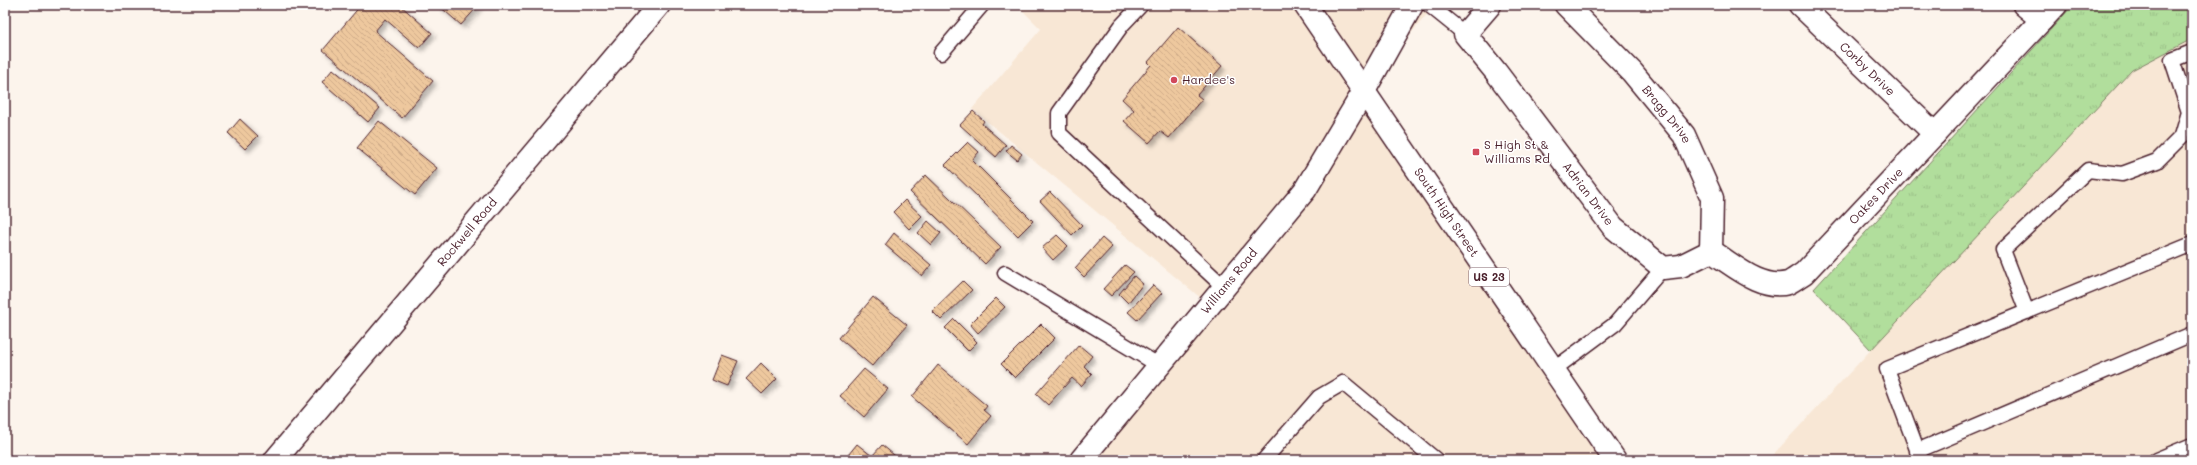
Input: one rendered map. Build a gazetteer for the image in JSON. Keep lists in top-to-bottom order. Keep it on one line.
{"streets":{"street":["Corby Drive","Bragg Drive","Adrian Drive","Oakes Drive","South High Street","Rockwell Road","US 23","Williams Road"]},"crossings":[["Corby Drive","Oakes Drive"],["Bragg Drive","Oakes Drive"],["South High Street","Williams Road"]],"places":{"other":["Hardee's"],"transit":["S High St & Williams Rd"]}}
